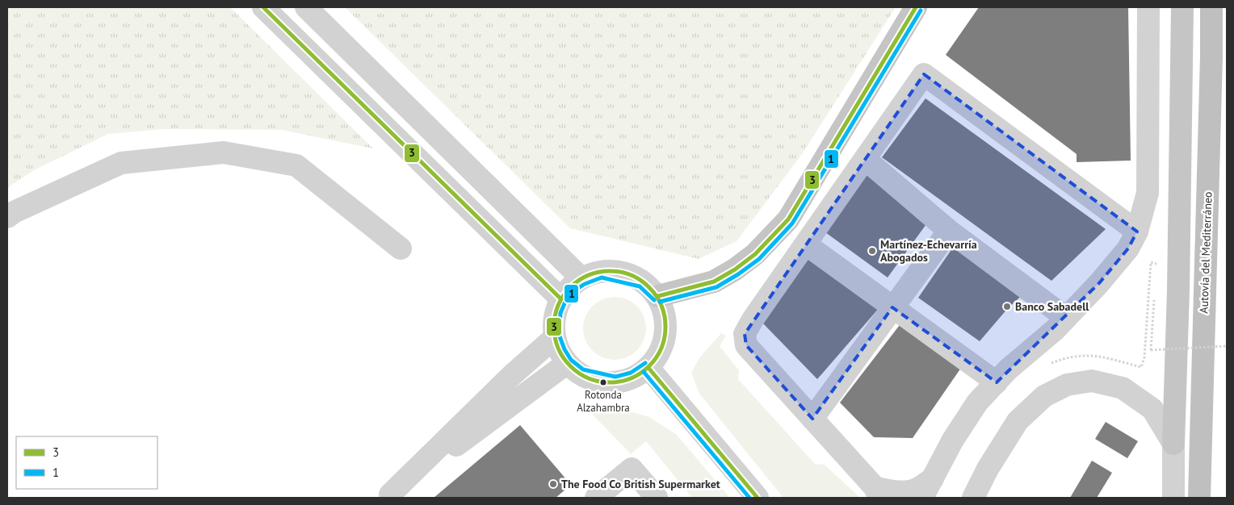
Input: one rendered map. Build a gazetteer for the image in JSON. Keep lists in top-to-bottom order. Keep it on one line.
{"streets":{"highway":["Autovía del Mediterráneo"]},"places":["Martínez-Echevarría Abogados","Banco Sabadell","Rotonda Alzahambra","The Food Co British Supermarket"],"lines":["transit line 3","transit line 1"],"legend":["3","1"]}
